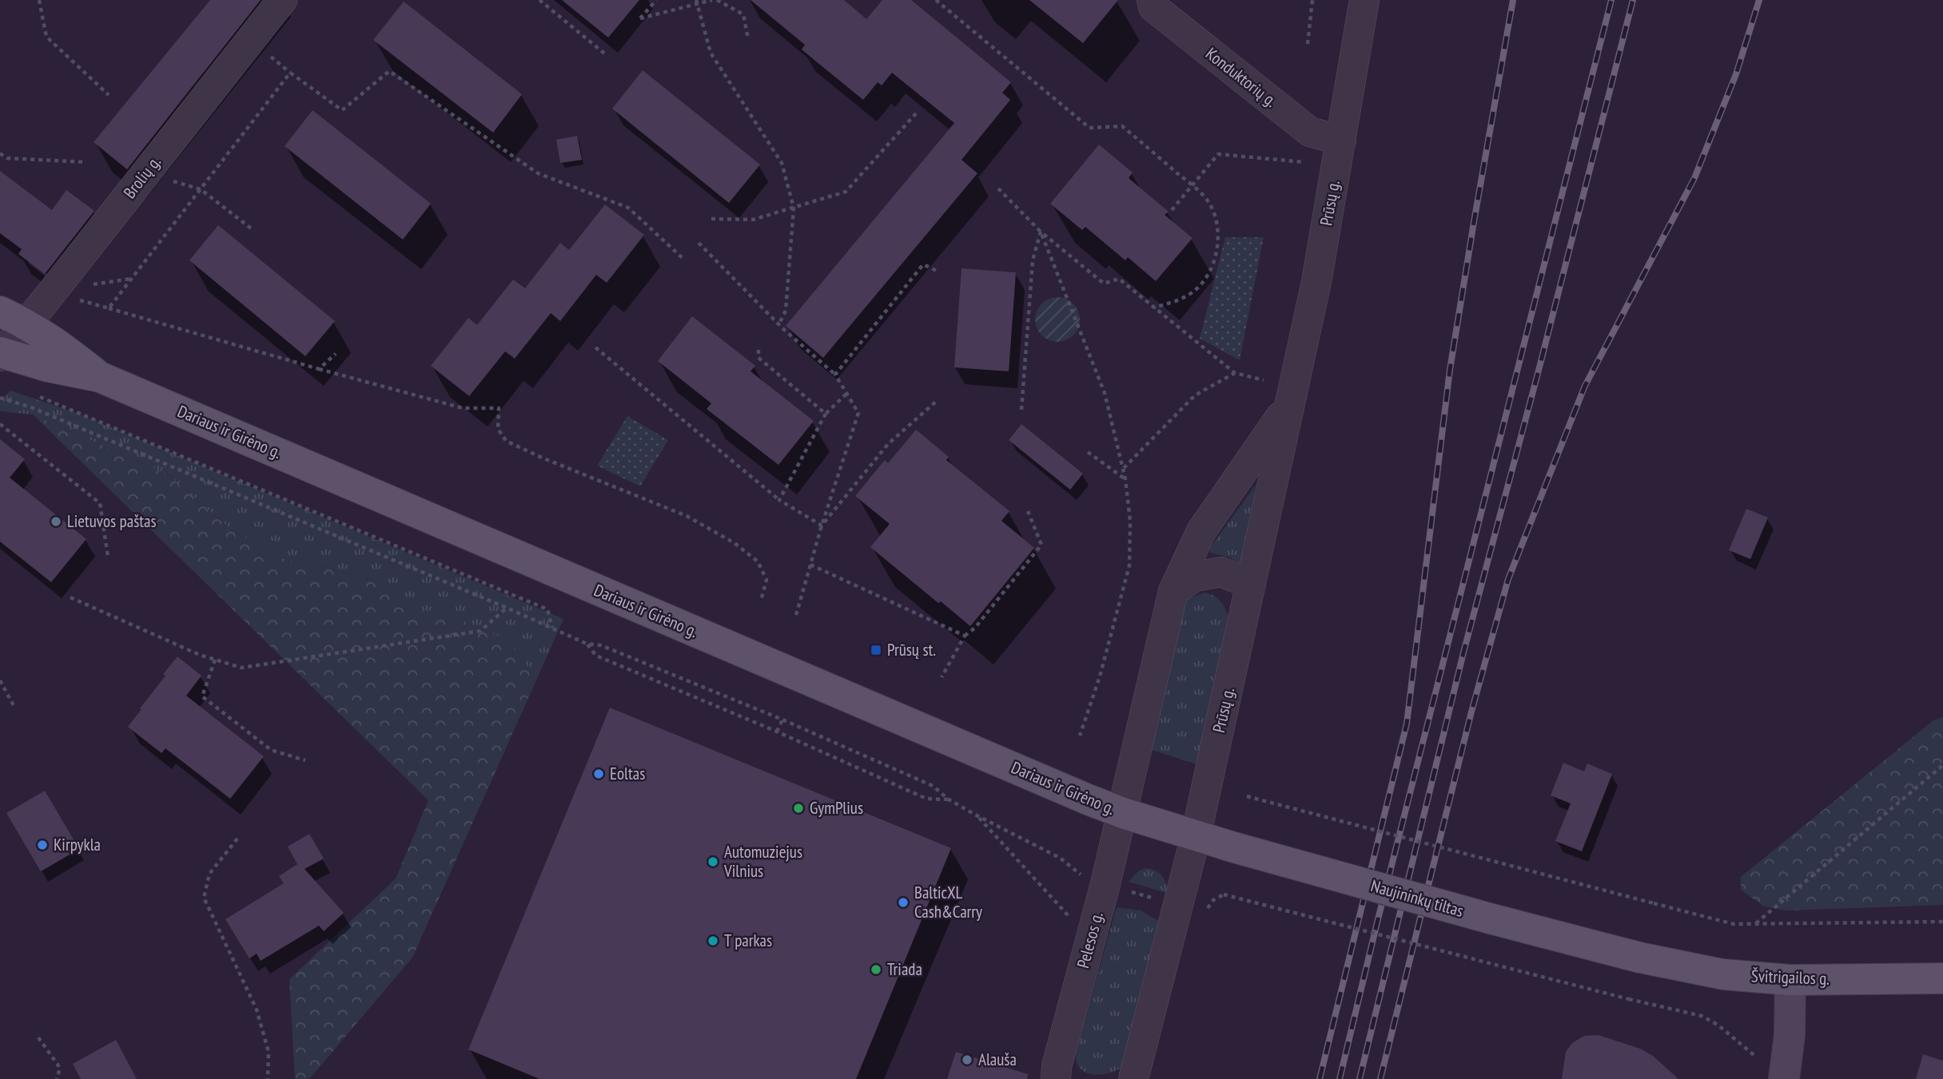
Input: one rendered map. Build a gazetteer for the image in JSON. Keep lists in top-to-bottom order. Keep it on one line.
{"streets":{"main road":["Dariaus ir Girėno g.","Naujininkų tiltas","Švitrigailos g."],"street":["Konduktorių g.","Brolių g.","Prūsų g.","Pelesos g."]},"crossings":[["Konduktorių g.","Prūsų g."],["Brolių g.","Dariaus ir Girėno g."],["Prūsų g.","Dariaus ir Girėno g."],["Prūsų g.","Naujininkų tiltas"],["Prūsų g.","Pelesos g."],["Dariaus ir Girėno g.","Naujininkų tiltas"],["Dariaus ir Girėno g.","Pelesos g."],["Naujininkų tiltas","Švitrigailos g."]],"places":{"other":["Lietuvos paštas","Eoltas","GymPlius","Kirpykla","Automuziejus Vilnius","BalticXL Cash&Carry","T parkas","Triada","Alauša"],"transit":["Prūsų st."]}}
